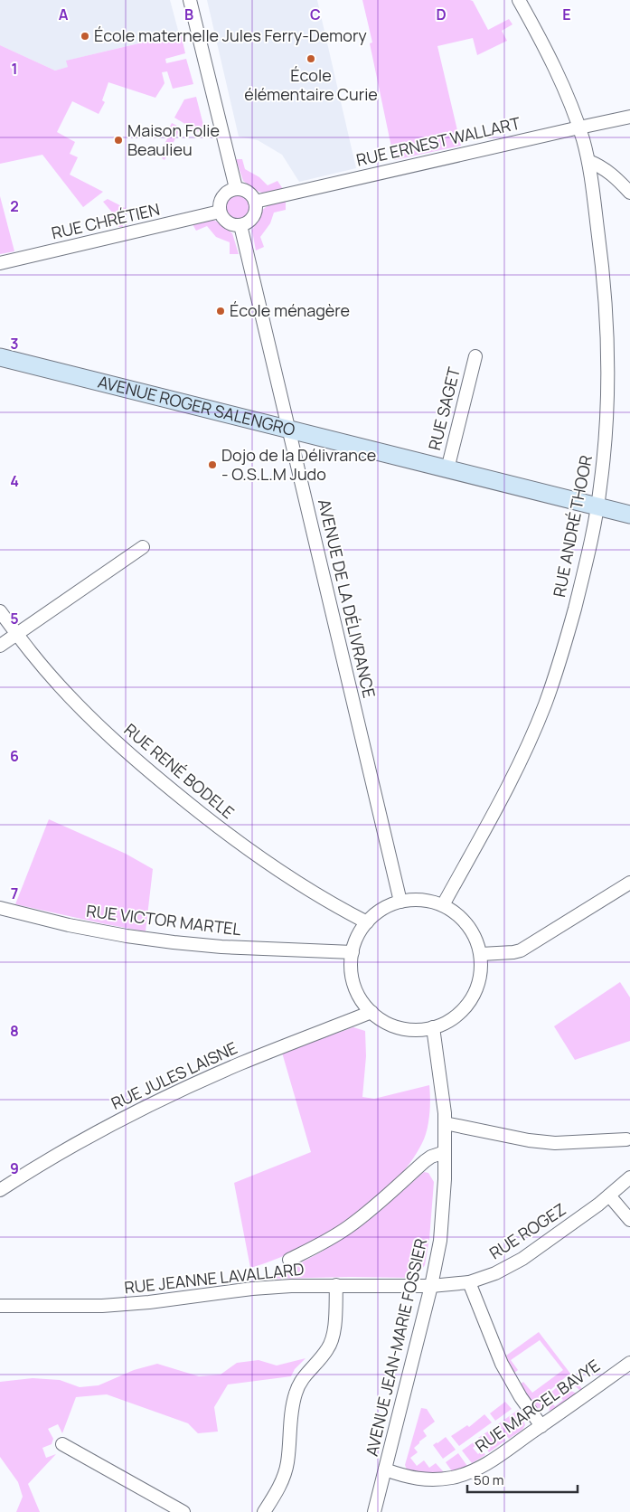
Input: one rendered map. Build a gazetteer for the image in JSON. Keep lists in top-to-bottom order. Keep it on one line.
{"streets":{"street":["RUE ERNEST WALLART","RUE CHRÉTIEN","AVENUE ROGER SALENGRO","RUE SAGET","RUE ANDRÉ THOOR","AVENUE DE LA DÉLIVRANCE","RUE RENÉ BODELE","RUE VICTOR MARTEL","RUE JULES LAISNE","RUE ROGEZ","RUE JEANNE LAVALLARD","AVENUE JEAN-MARIE FOSSIER","RUE MARCEL BAVYE"]},"crossings":[["RUE ERNEST WALLART","RUE CHRÉTIEN"],["RUE ERNEST WALLART","RUE ANDRÉ THOOR"],["RUE ERNEST WALLART","AVENUE DE LA DÉLIVRANCE"],["RUE CHRÉTIEN","AVENUE DE LA DÉLIVRANCE"],["AVENUE ROGER SALENGRO","RUE SAGET"],["AVENUE ROGER SALENGRO","RUE ANDRÉ THOOR"],["AVENUE ROGER SALENGRO","AVENUE DE LA DÉLIVRANCE"],["RUE ANDRÉ THOOR","AVENUE DE LA DÉLIVRANCE"],["RUE ANDRÉ THOOR","RUE RENÉ BODELE"],["RUE ANDRÉ THOOR","RUE VICTOR MARTEL"],["RUE ANDRÉ THOOR","RUE JULES LAISNE"],["RUE ANDRÉ THOOR","AVENUE JEAN-MARIE FOSSIER"],["AVENUE DE LA DÉLIVRANCE","RUE RENÉ BODELE"],["AVENUE DE LA DÉLIVRANCE","RUE VICTOR MARTEL"],["AVENUE DE LA DÉLIVRANCE","RUE JULES LAISNE"],["AVENUE DE LA DÉLIVRANCE","AVENUE JEAN-MARIE FOSSIER"],["RUE RENÉ BODELE","RUE VICTOR MARTEL"],["RUE RENÉ BODELE","RUE JULES LAISNE"],["RUE RENÉ BODELE","AVENUE JEAN-MARIE FOSSIER"],["RUE VICTOR MARTEL","RUE JULES LAISNE"],["RUE VICTOR MARTEL","AVENUE JEAN-MARIE FOSSIER"],["RUE JULES LAISNE","AVENUE JEAN-MARIE FOSSIER"],["RUE ROGEZ","RUE JEANNE LAVALLARD"],["RUE ROGEZ","AVENUE JEAN-MARIE FOSSIER"],["RUE JEANNE LAVALLARD","AVENUE JEAN-MARIE FOSSIER"],["AVENUE JEAN-MARIE FOSSIER","RUE MARCEL BAVYE"]],"places":["École maternelle Jules Ferry-Demory","École élémentaire Curie","Maison Folie Beaulieu","École ménagère","Dojo de la Délivrance - O.S.L.M Judo"],"scale_bar":"50 m","grid":{"columns":["A","B","C","D","E"],"rows":["1","2","3","4","5","6","7","8","9"]}}
